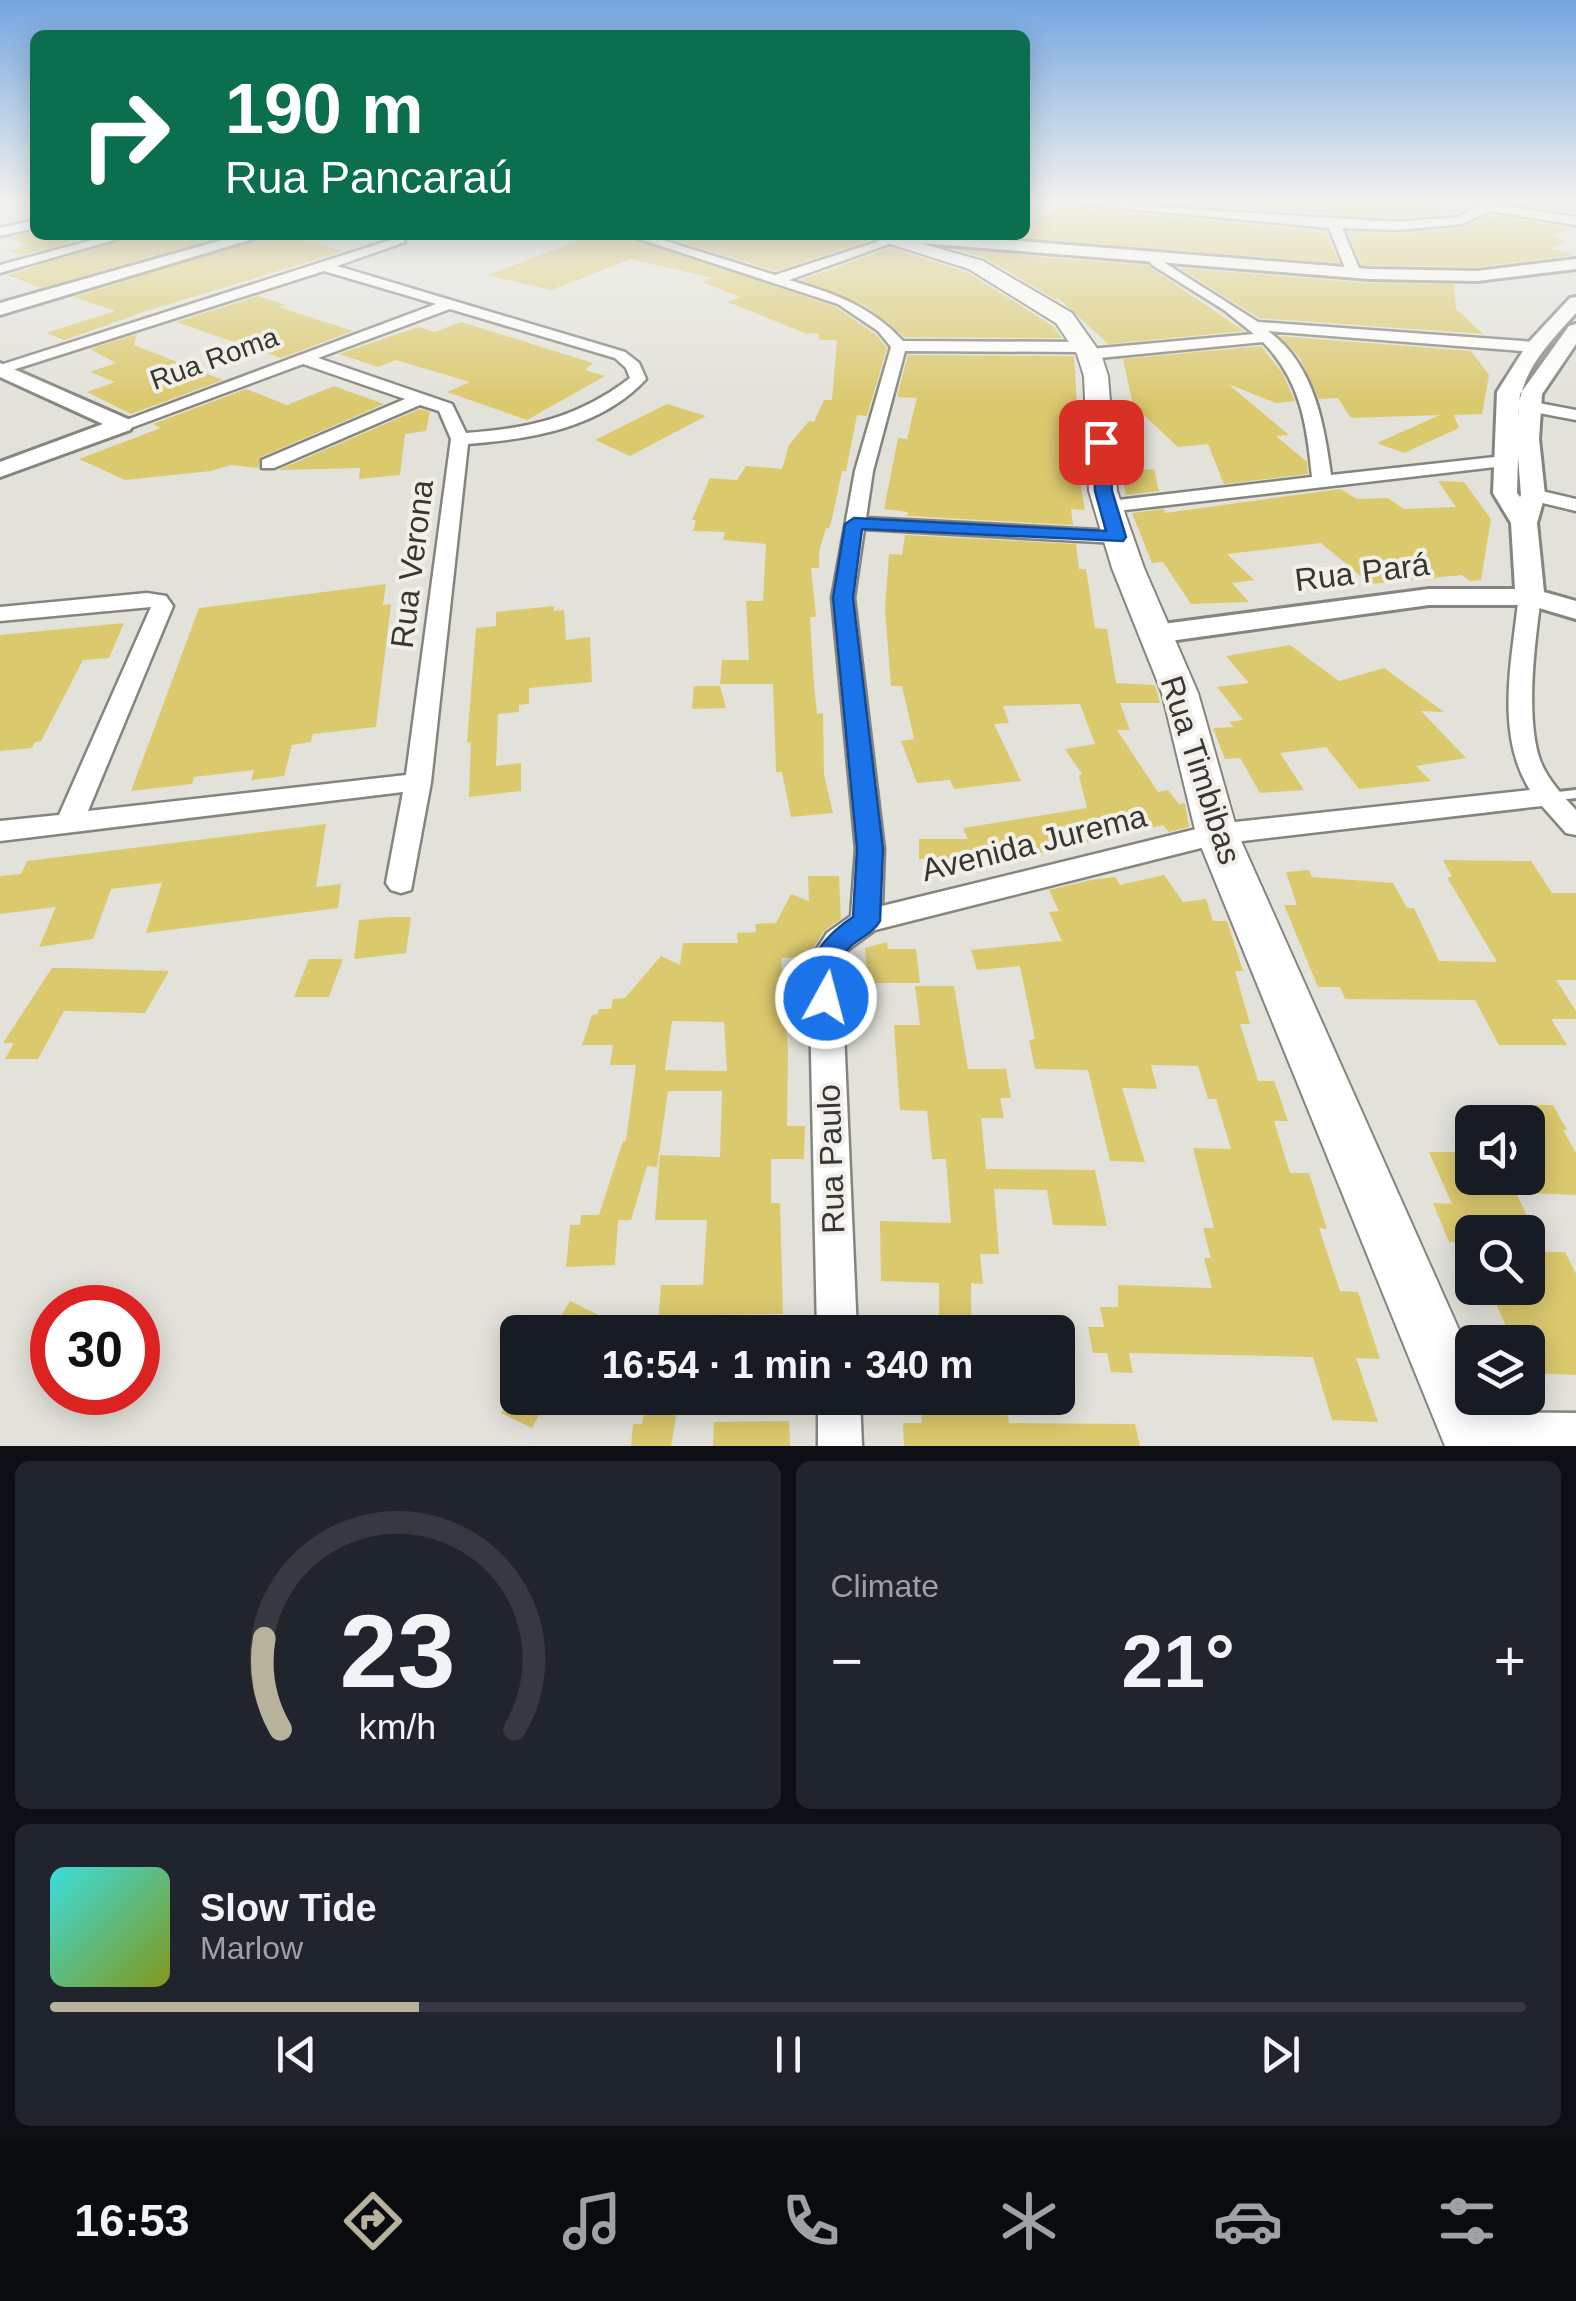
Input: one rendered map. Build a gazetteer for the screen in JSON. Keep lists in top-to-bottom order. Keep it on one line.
{"streets":{"main road":["Rua Timbibas"],"street":["Rua Roma","Rua Verona","Rua Pará","Avenida Jurema","Rua Paulo"]},"crossings":[["Rua Roma","Rua Verona"],["Rua Pará","Rua Timbibas"],["Rua Timbibas","Avenida Jurema"],["Avenida Jurema","Rua Paulo"]],"page":{"turn":["190 m","Rua Pancaraú"],"limit":"30","trip":"16:54 · 1 min · 340 m","tile":"Climate","heat":["−","21°","+"],"song":["Slow Tide","Marlow"],"tabs":"16:53","gauge":["23","km/h"]}}
